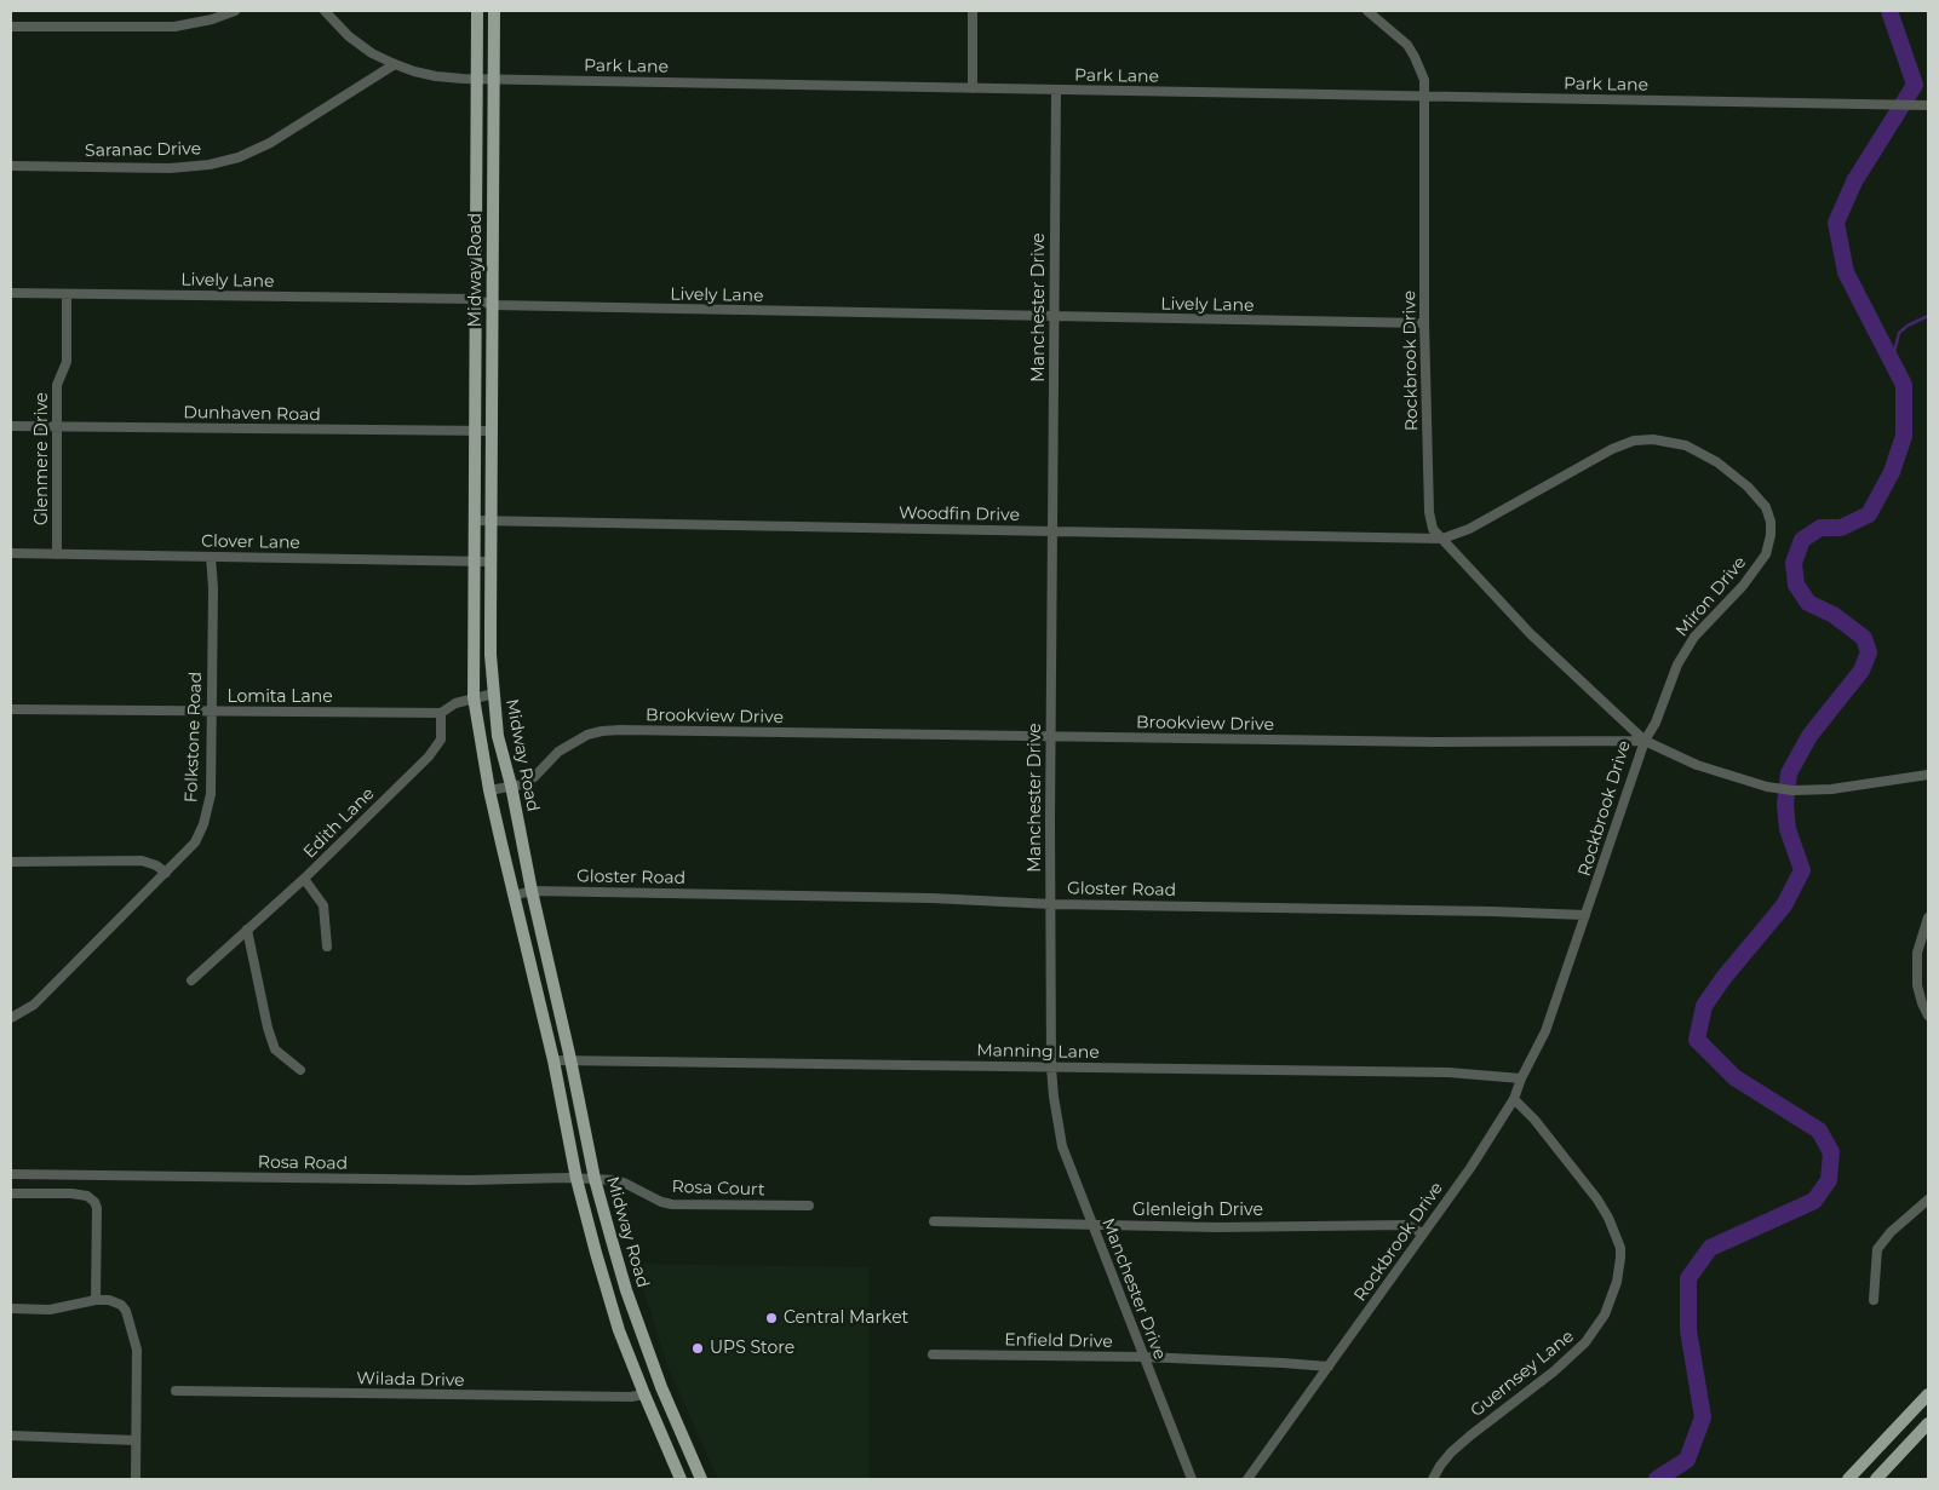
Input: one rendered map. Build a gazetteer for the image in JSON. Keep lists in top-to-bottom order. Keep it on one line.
{"streets":{"main road":["Midway Road"],"street":["Park Lane","Saranac Drive","Lively Lane","Manchester Drive","Rockbrook Drive","Dunhaven Road","Glenmere Drive","Woodfin Drive","Clover Lane","Miron Drive","Lomita Lane","Brookview Drive","Folkstone Road","Edith Lane","Gloster Road","Manning Lane","Rosa Road","Rosa Court","Glenleigh Drive","Enfield Drive","Guernsey Lane","Wilada Drive"]},"crossings":[["Park Lane","Saranac Drive"],["Park Lane","Midway Road"],["Park Lane","Manchester Drive"],["Park Lane","Rockbrook Drive"],["Midway Road","Lively Lane"],["Midway Road","Dunhaven Road"],["Midway Road","Woodfin Drive"],["Midway Road","Clover Lane"],["Midway Road","Brookview Drive"],["Midway Road","Gloster Road"],["Midway Road","Manning Lane"],["Midway Road","Rosa Road"],["Midway Road","Rosa Court"],["Midway Road","Wilada Drive"],["Lively Lane","Manchester Drive"],["Lively Lane","Rockbrook Drive"],["Lively Lane","Glenmere Drive"],["Manchester Drive","Woodfin Drive"],["Manchester Drive","Brookview Drive"],["Manchester Drive","Gloster Road"],["Manchester Drive","Manning Lane"],["Manchester Drive","Glenleigh Drive"],["Manchester Drive","Enfield Drive"],["Rockbrook Drive","Woodfin Drive"],["Rockbrook Drive","Miron Drive"],["Rockbrook Drive","Brookview Drive"],["Rockbrook Drive","Gloster Road"],["Rockbrook Drive","Manning Lane"],["Rockbrook Drive","Glenleigh Drive"],["Rockbrook Drive","Enfield Drive"],["Rockbrook Drive","Guernsey Lane"],["Dunhaven Road","Glenmere Drive"],["Glenmere Drive","Clover Lane"],["Woodfin Drive","Miron Drive"],["Clover Lane","Folkstone Road"],["Miron Drive","Brookview Drive"],["Lomita Lane","Folkstone Road"],["Lomita Lane","Edith Lane"],["Rosa Road","Rosa Court"]],"places":["Central Market","UPS Store"]}
